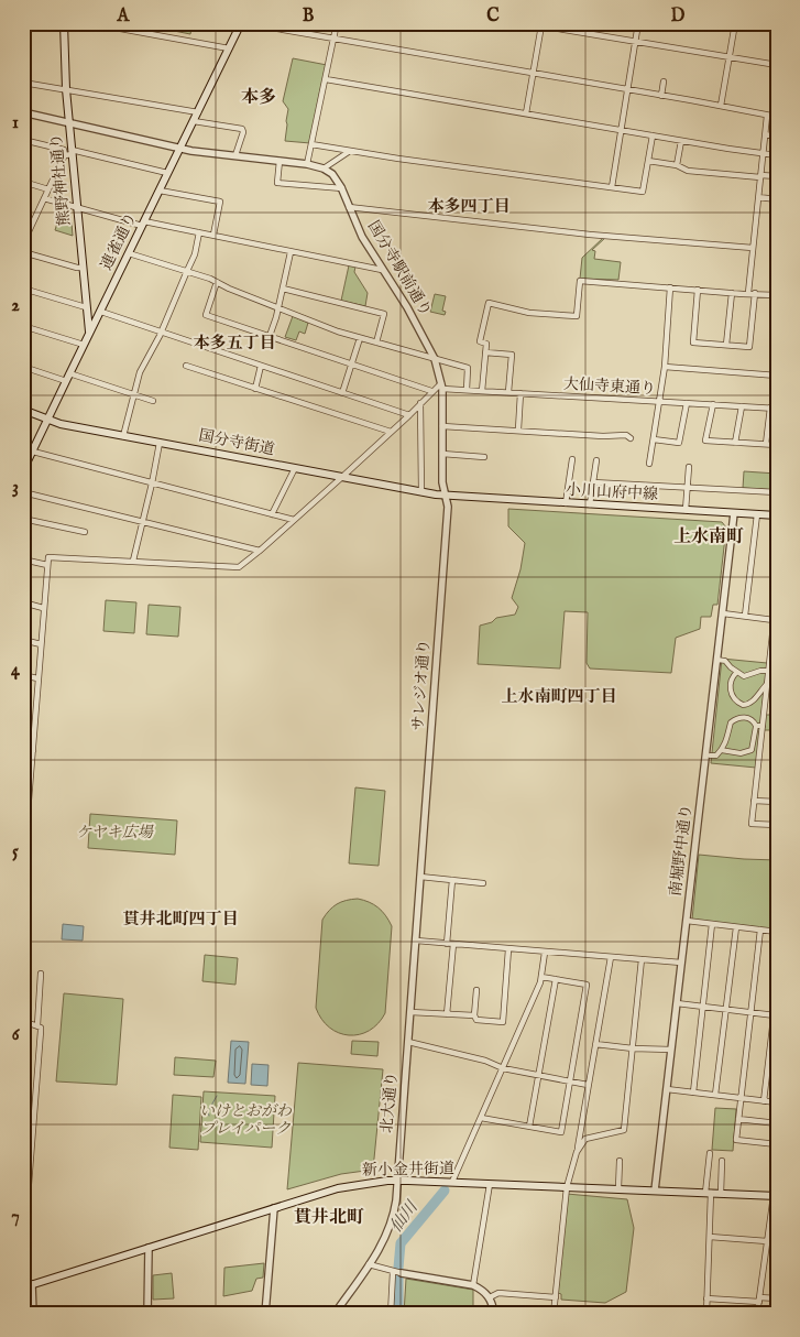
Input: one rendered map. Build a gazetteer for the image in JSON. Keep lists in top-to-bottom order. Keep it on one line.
{"streets":{"main road":["熊野神社通り","連雀通り","国分寺街道","小川山府中線","新小金井街道"],"street":["国分寺駅前通り","大仙寺東通り","サレジオ通り","南堀野中通り","北大通り"]},"crossings":[["熊野神社通り","連雀通り"],["連雀通り","国分寺街道"],["国分寺駅前通り","大仙寺東通り"],["国分寺駅前通り","国分寺街道"],["国分寺駅前通り","小川山府中線"],["国分寺駅前通り","サレジオ通り"],["国分寺街道","小川山府中線"],["国分寺街道","サレジオ通り"],["小川山府中線","サレジオ通り"],["小川山府中線","南堀野中通り"],["サレジオ通り","北大通り"],["南堀野中通り","新小金井街道"],["北大通り","新小金井街道"]],"districts":["本多","本多四丁目","本多五丁目","上水南町","上水南町四丁目","貫井北町四丁目","貫井北町"],"water":["仙川"],"parks":["ケヤキ広場","いけとおがわ プレイパーク"],"grid":{"columns":["A","B","C","D"],"rows":["1","2","3","4","5","6","7"]}}
